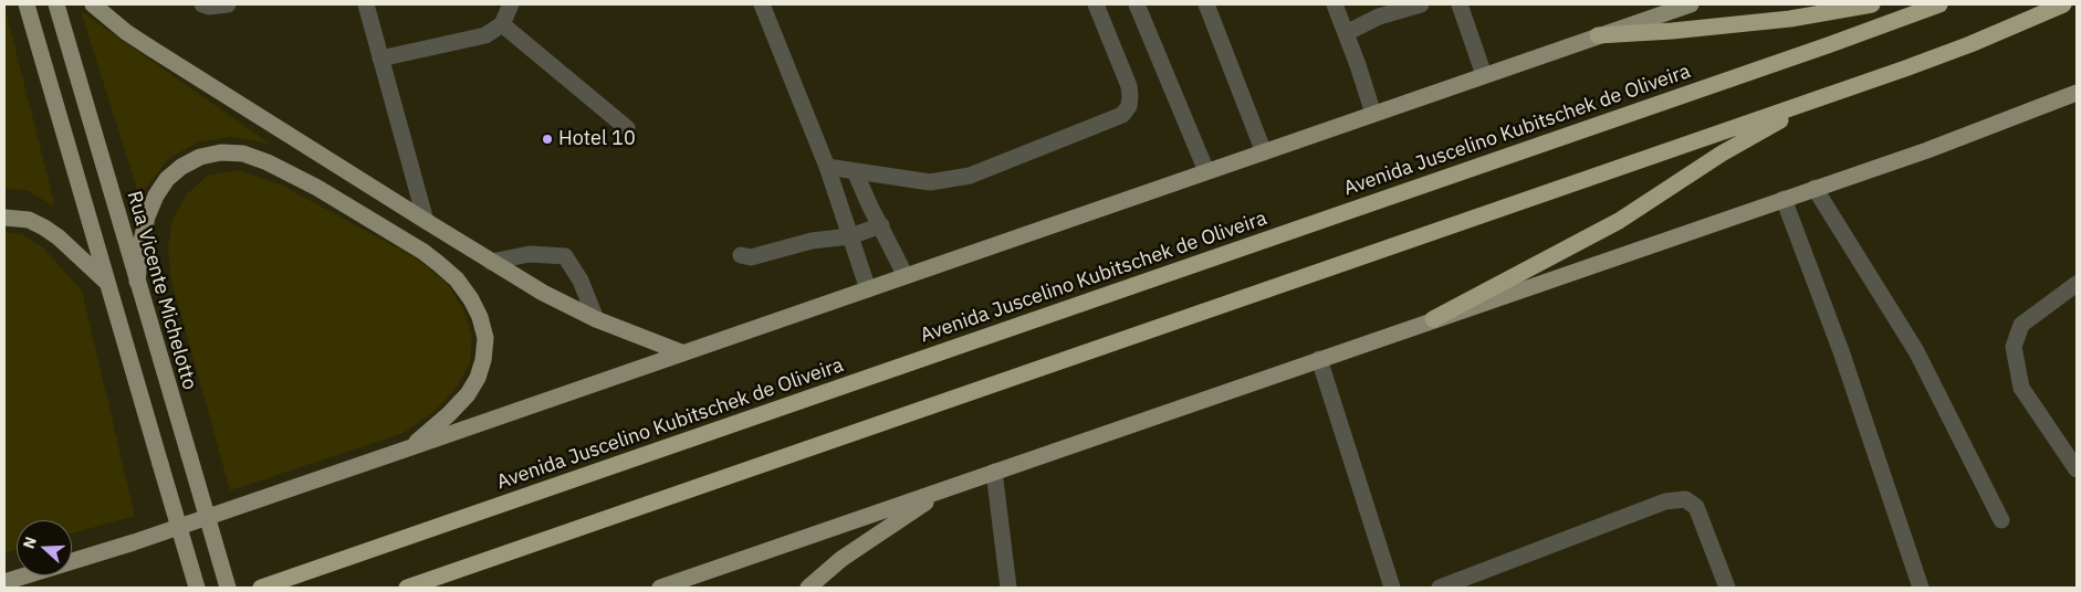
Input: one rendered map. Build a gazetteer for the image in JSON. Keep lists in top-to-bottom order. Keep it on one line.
{"streets":{"highway":["Avenida Juscelino Kubitschek de Oliveira"],"main road":["Rua Vicente Michelotto"]},"places":["Hotel 10"],"north":"left"}
